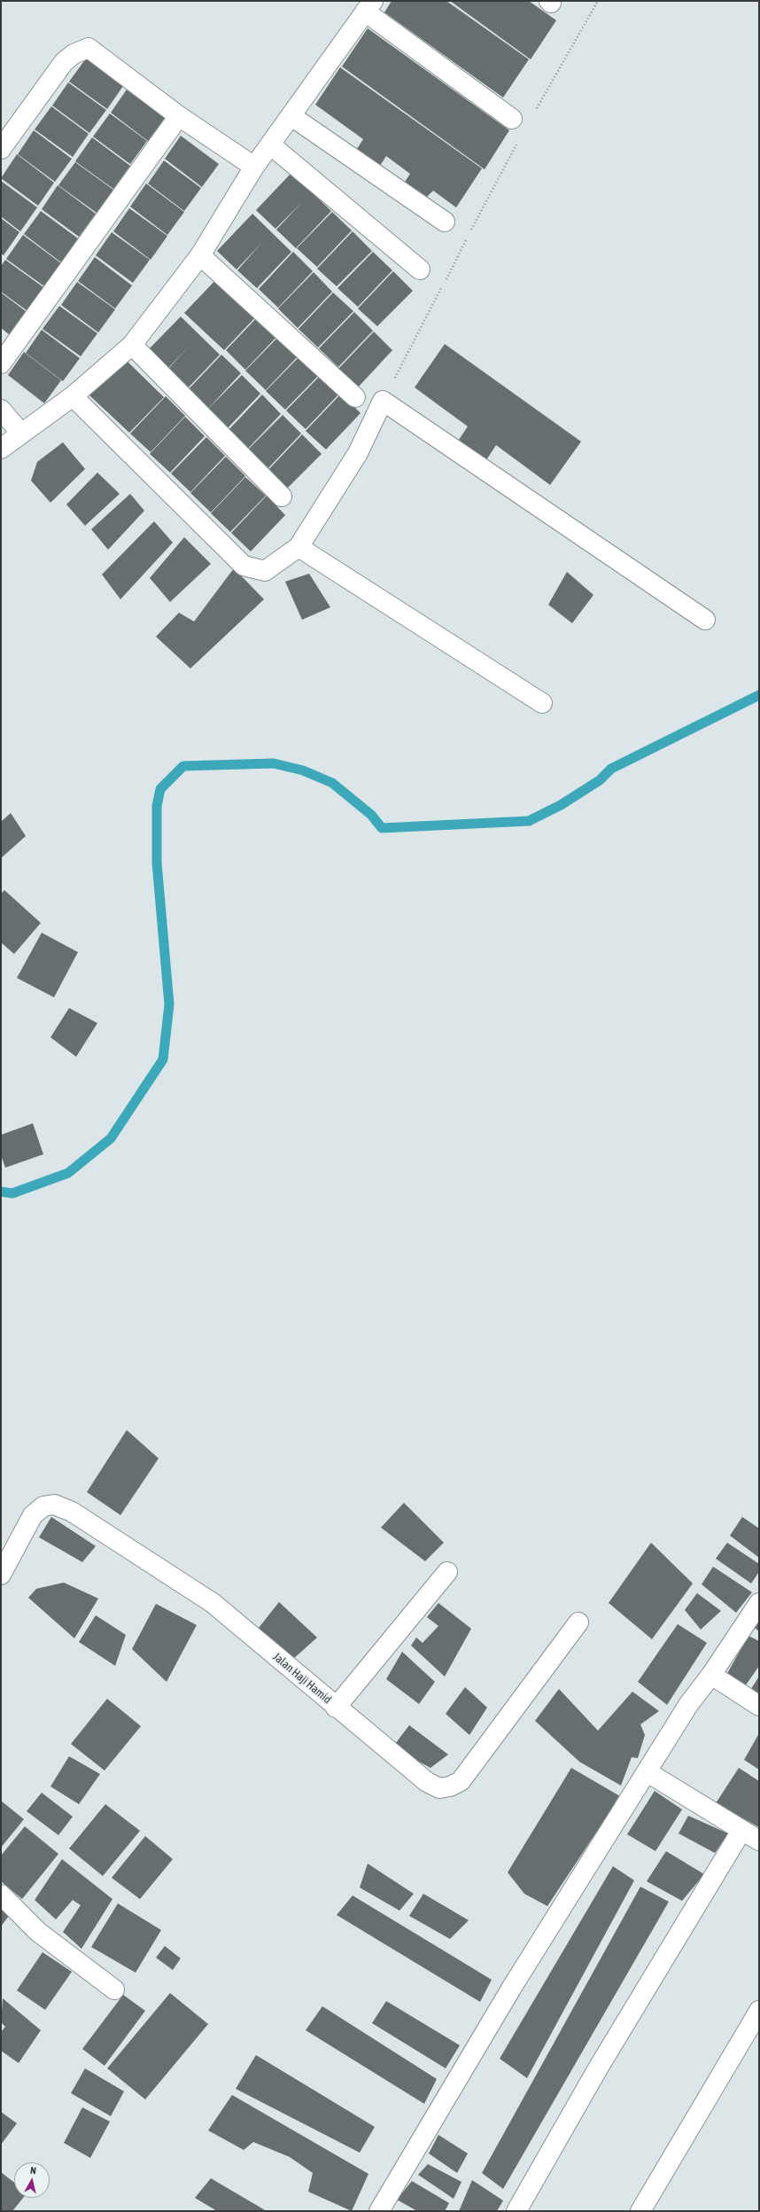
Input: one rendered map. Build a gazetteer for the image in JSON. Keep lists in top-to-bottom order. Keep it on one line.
{"streets":{"street":["Jalan Haji Hamid"]},"north":"top"}
